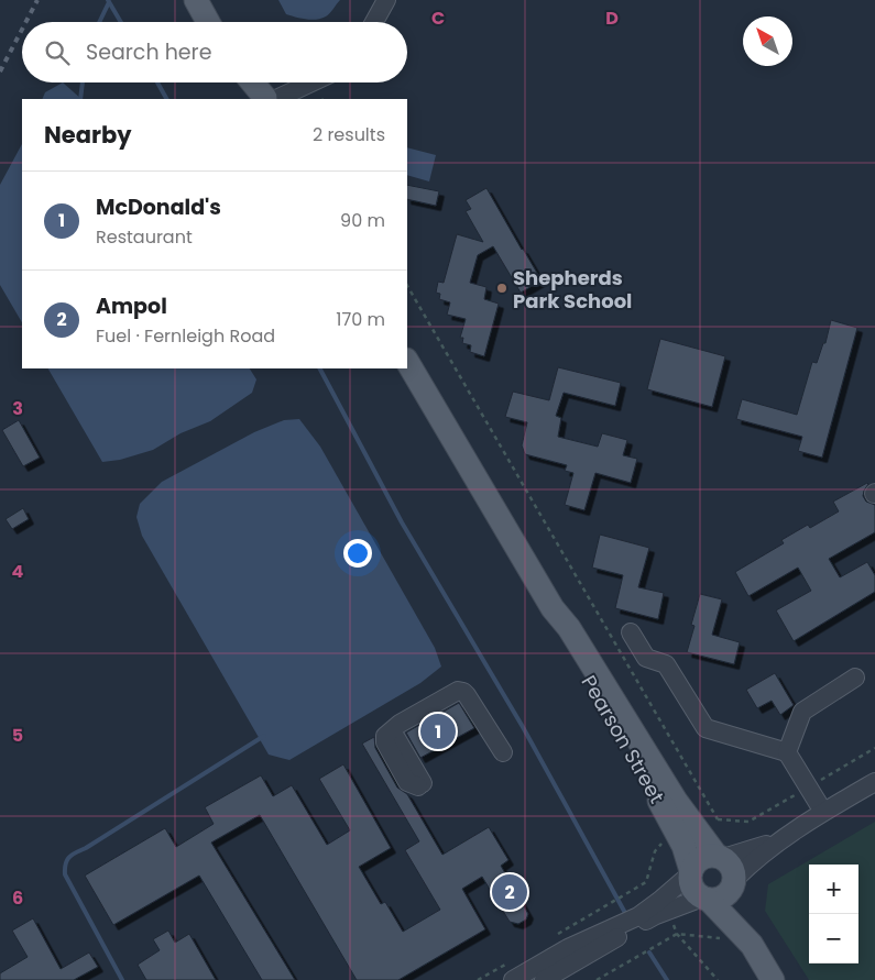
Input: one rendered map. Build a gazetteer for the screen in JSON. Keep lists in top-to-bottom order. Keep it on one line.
{"streets":{"main road":["Pearson Street"]},"places":["Shepherds Park School"],"north":"top left","page":{"search":"Search here","heading":["Nearby","2 results"],"list":[{"mark":"1","name":"McDonald's","note":"Restaurant","value":"90 m"},{"mark":"2","name":"Ampol","note":"Fuel · Fernleigh Road","value":"170 m"}],"pins":["1","2"],"map_buttons":["+","−"]},"grid":{"columns":["C","D"],"rows":["3","4","5","6"]}}
